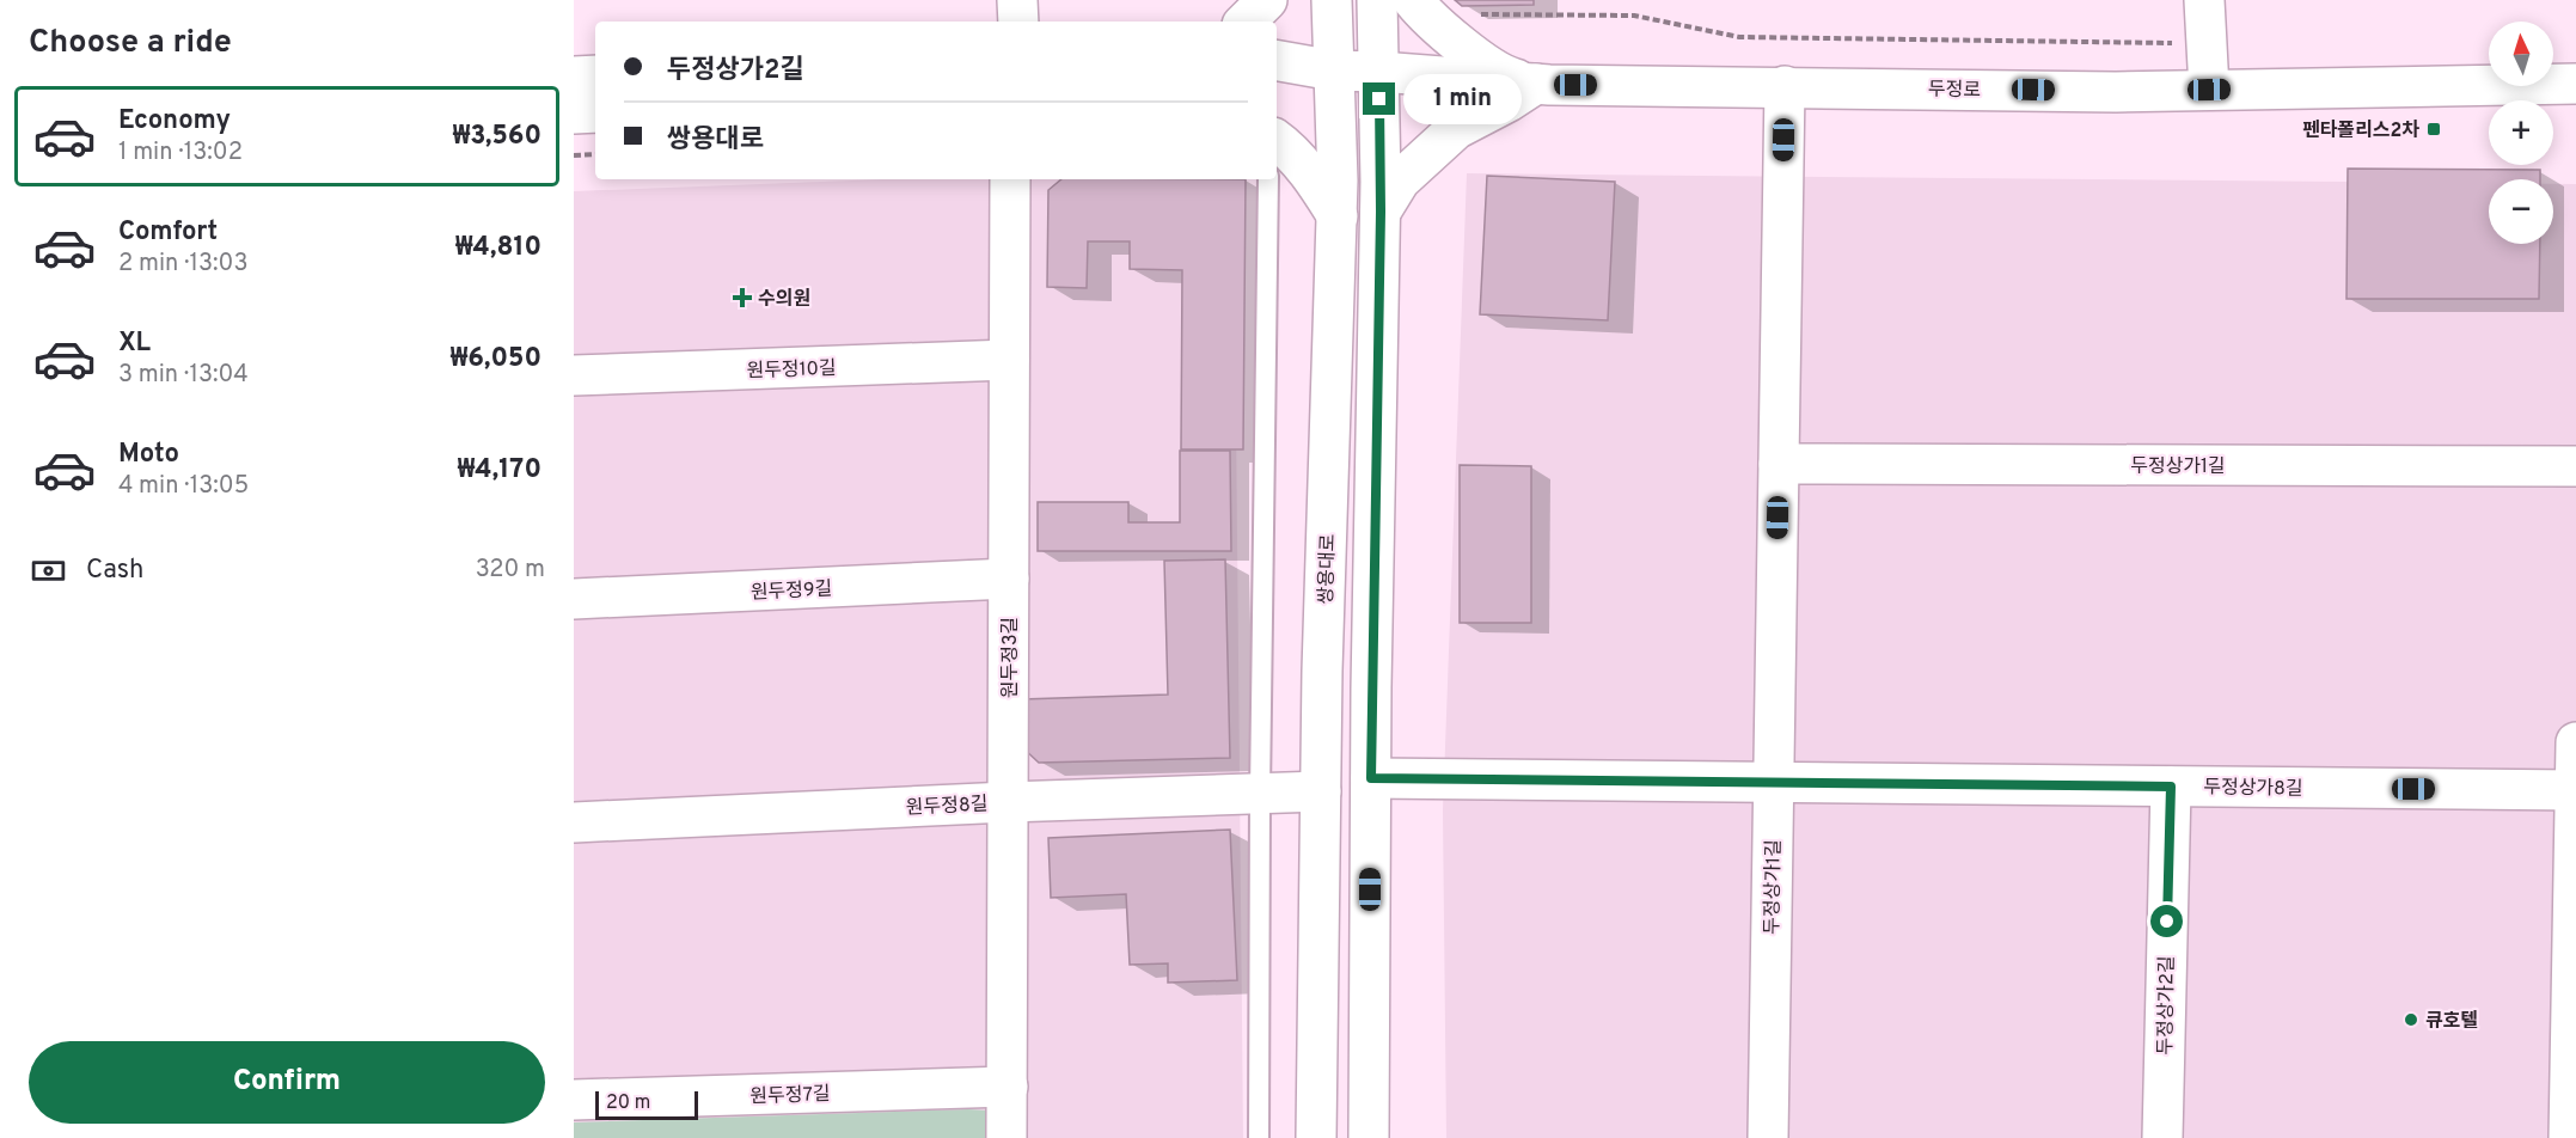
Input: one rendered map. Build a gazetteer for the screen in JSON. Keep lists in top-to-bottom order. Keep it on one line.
{"streets":{"street":["두정로","원두정10길","두정상가1길","쌍용대로","원두정9길","원두정3길","두정상가8길","원두정8길","두정상가2길","원두정7길"]},"crossings":[["두정로","두정상가1길"],["두정로","쌍용대로"],["원두정10길","원두정3길"],["두정상가1길","두정상가8길"],["쌍용대로","원두정8길"],["원두정9길","원두정3길"],["원두정3길","원두정8길"],["원두정3길","원두정7길"],["두정상가8길","두정상가2길"]],"places":{"transit":["펜타폴리스2차"],"health":["수의원"],"other":["큐호텔"]},"scale_bar":"20 m","north":"top","page":{"heading":"Choose a ride","map_buttons":["+","−"],"banner":["두정상가2길","쌍용대로"],"bubble":"1 min","list":[{"name":"Economy","note":"1 min · 13:02","value":"₩3,560"},{"name":"Comfort","note":"2 min · 13:03","value":"₩4,810"},{"name":"XL","note":"3 min · 13:04","value":"₩6,050"},{"name":"Moto","note":"4 min · 13:05","value":"₩4,170"}],"pay":["Cash","320 m"],"buttons":"Confirm","scale":"20 m"}}
